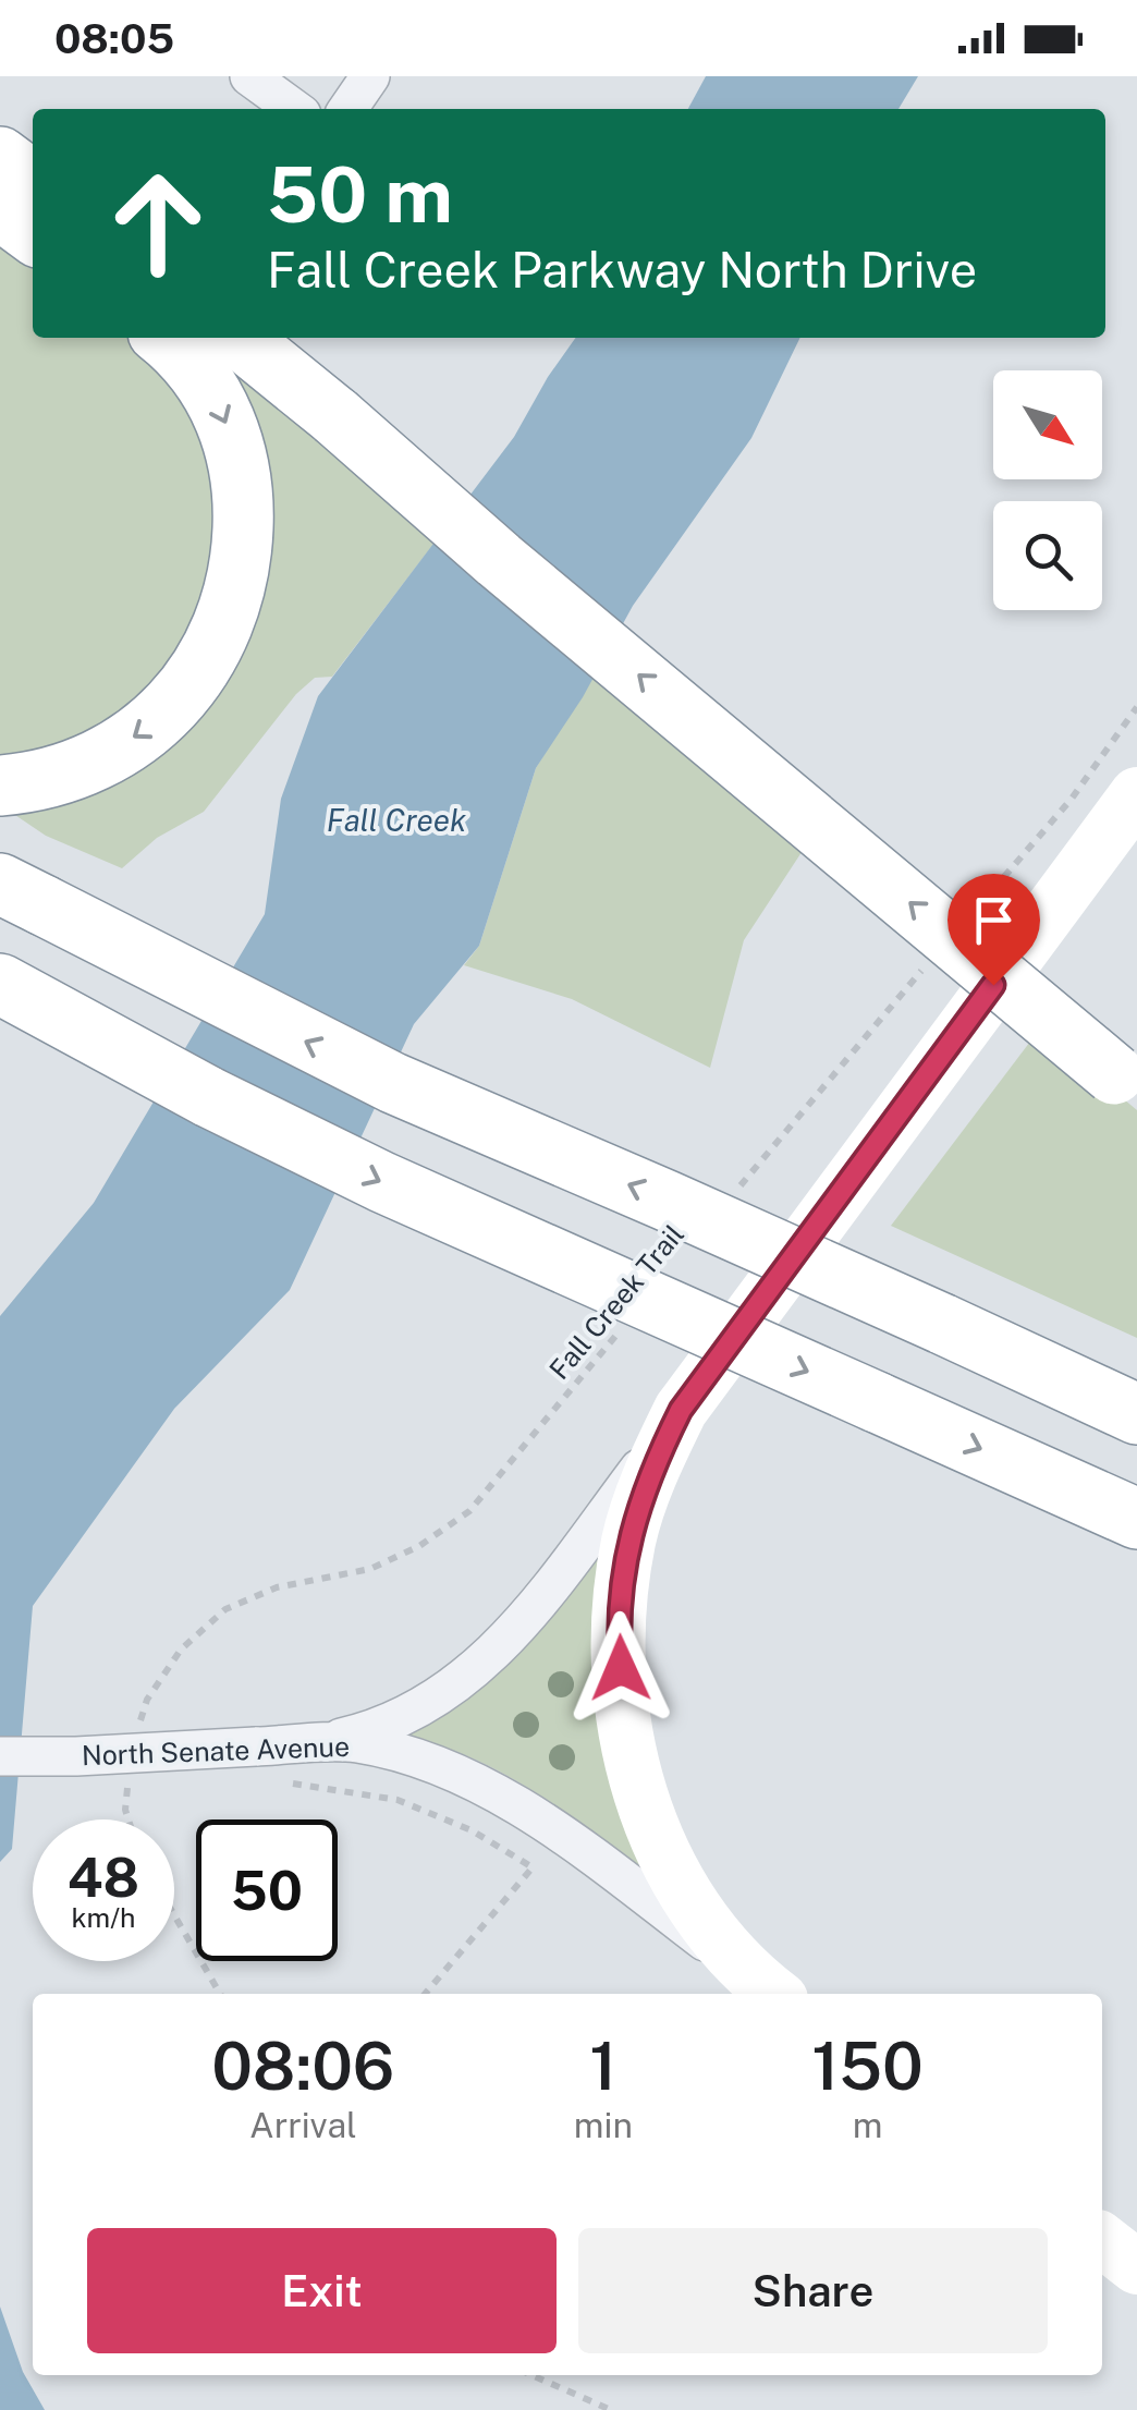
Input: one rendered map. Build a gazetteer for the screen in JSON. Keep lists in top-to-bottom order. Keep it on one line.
{"streets":{"street":["North Senate Avenue"],"path":["Fall Creek Trail"]},"water":["Fall Creek"],"north":"bottom right","page":{"status":"08:05","turn":["50 m","Fall Creek Parkway North Drive"],"speed":"48 km/h","limit":"50","eta":["08:06","Arrival","1","min","150","m"],"buttons":["Exit","Share"]}}
